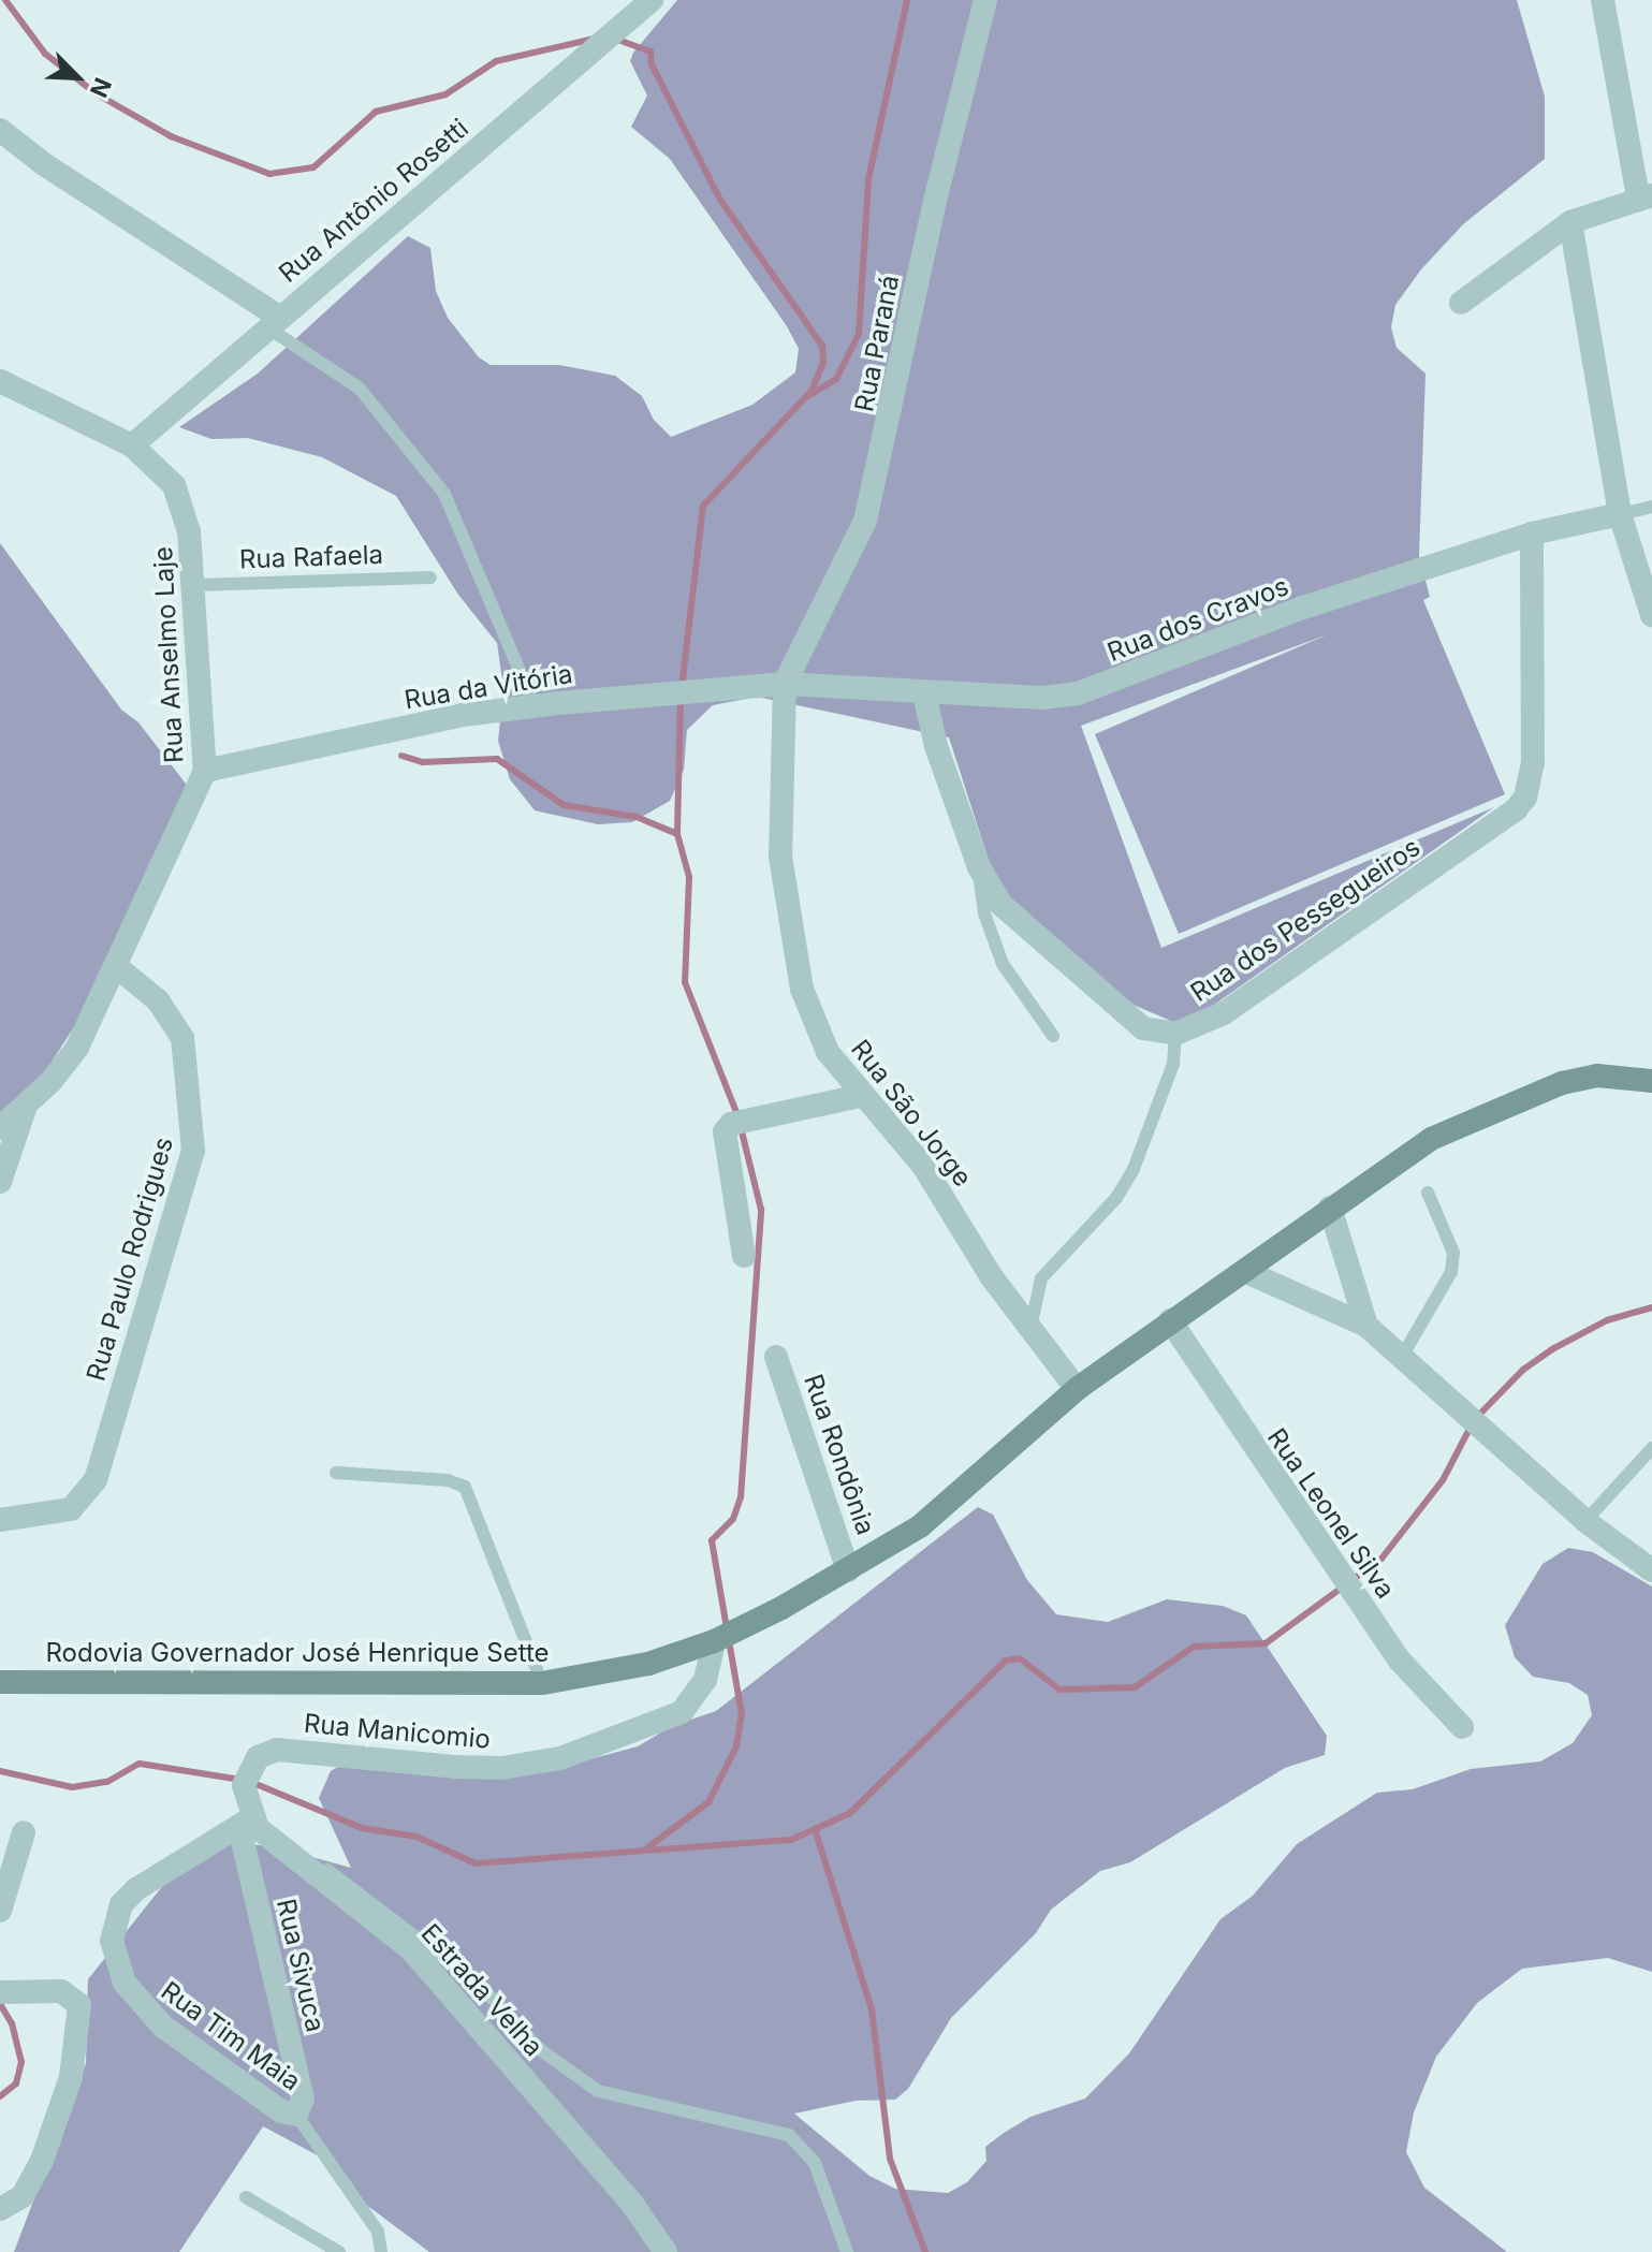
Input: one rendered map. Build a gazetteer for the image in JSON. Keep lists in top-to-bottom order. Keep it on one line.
{"streets":{"main road":["Rodovia Governador José Henrique Sette"],"street":["Rua Antônio Rosetti","Rua Paraná","Rua dos Cravos","Rua Anselmo Laje","Rua da Vitória","Rua dos Pessegueiros","Rua São Jorge","Rua Paulo Rodrigues","Rua Rondônia","Rua Leonel Silva","Rua Manicomio","Rua Sivuca","Estrada Velha","Rua Tim Maia"],"lane":["Rua Rafaela"]},"crossings":[["Rua Antônio Rosetti","Rua Anselmo Laje"],["Rua Paraná","Rua dos Cravos"],["Rua Paraná","Rua da Vitória"],["Rua Paraná","Rua São Jorge"],["Rua Rafaela","Rua Anselmo Laje"],["Rua dos Cravos","Rua da Vitória"],["Rua dos Cravos","Rua dos Pessegueiros"],["Rua dos Cravos","Rua São Jorge"],["Rua Anselmo Laje","Rua da Vitória"],["Rua Anselmo Laje","Rua Paulo Rodrigues"],["Rua da Vitória","Rua São Jorge"],["Rua São Jorge","Rodovia Governador José Henrique Sette"],["Rua Rondônia","Rodovia Governador José Henrique Sette"],["Rua Leonel Silva","Rodovia Governador José Henrique Sette"],["Rodovia Governador José Henrique Sette","Rua Manicomio"],["Rua Manicomio","Rua Sivuca"],["Rua Manicomio","Estrada Velha"],["Rua Manicomio","Rua Tim Maia"],["Rua Sivuca","Estrada Velha"],["Rua Sivuca","Rua Tim Maia"],["Estrada Velha","Rua Tim Maia"]],"north":"bottom right"}
